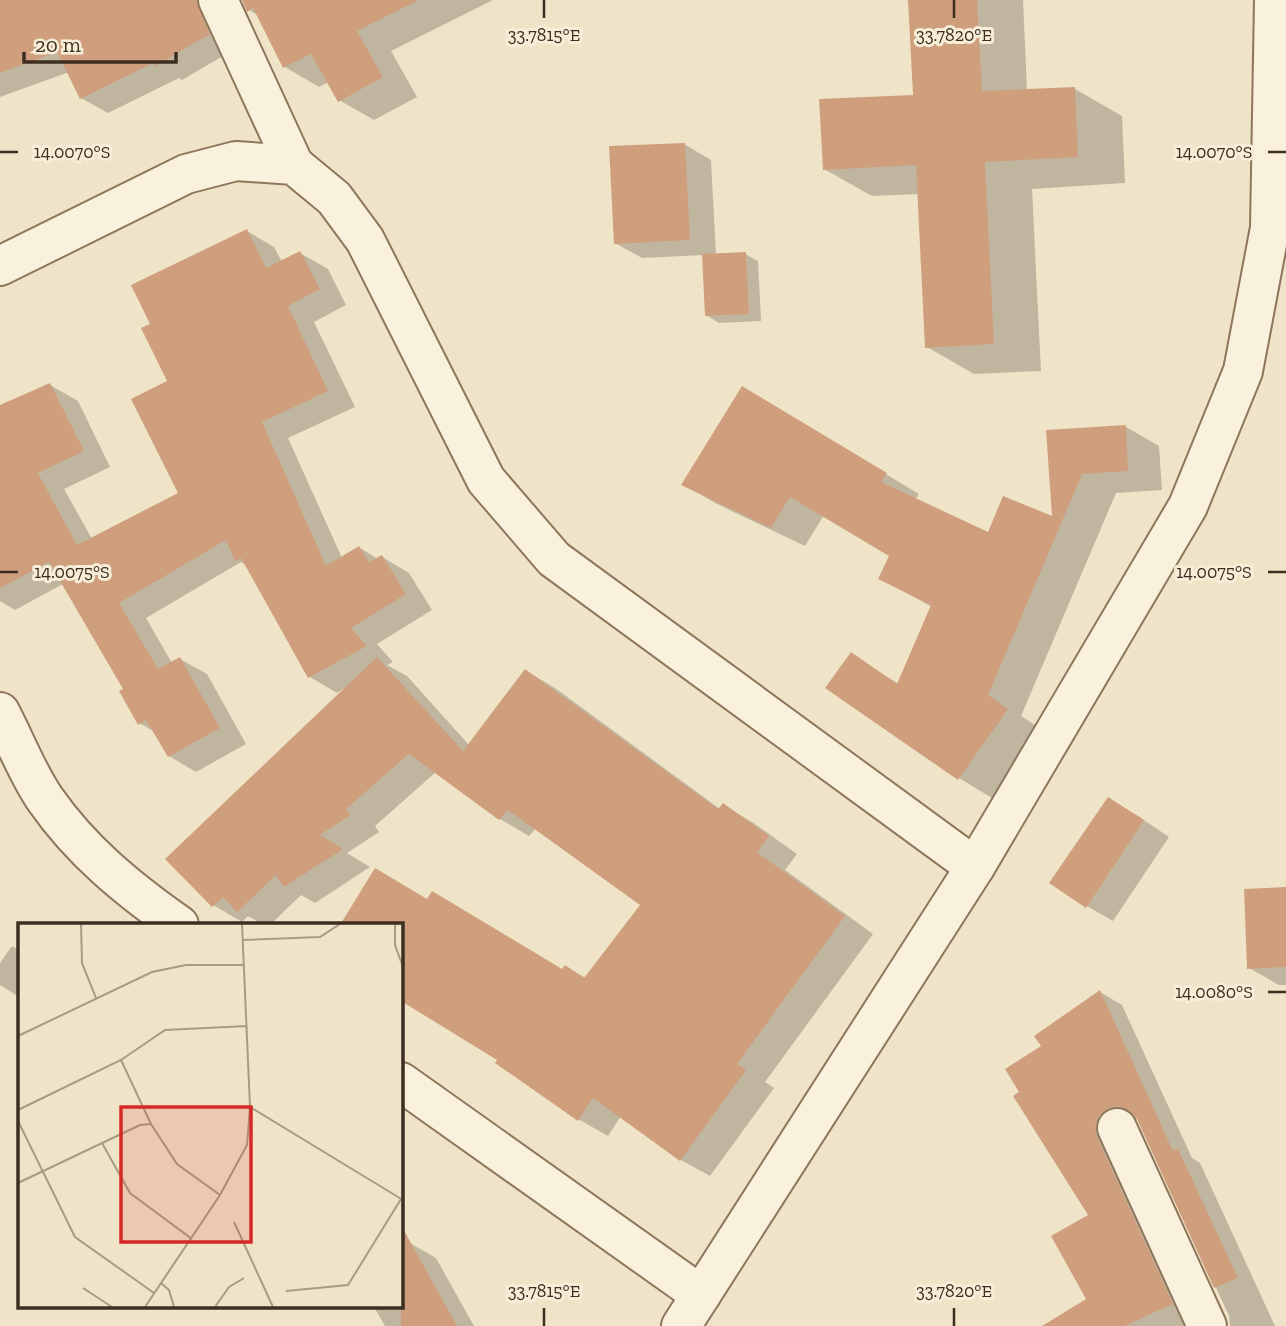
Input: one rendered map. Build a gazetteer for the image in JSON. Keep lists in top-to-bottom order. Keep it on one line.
{"scale_bar":"20 m","coordinates":["33.7815°E","33.7820°E","14.0070°S","14.0075°S","14.0080°S"]}
